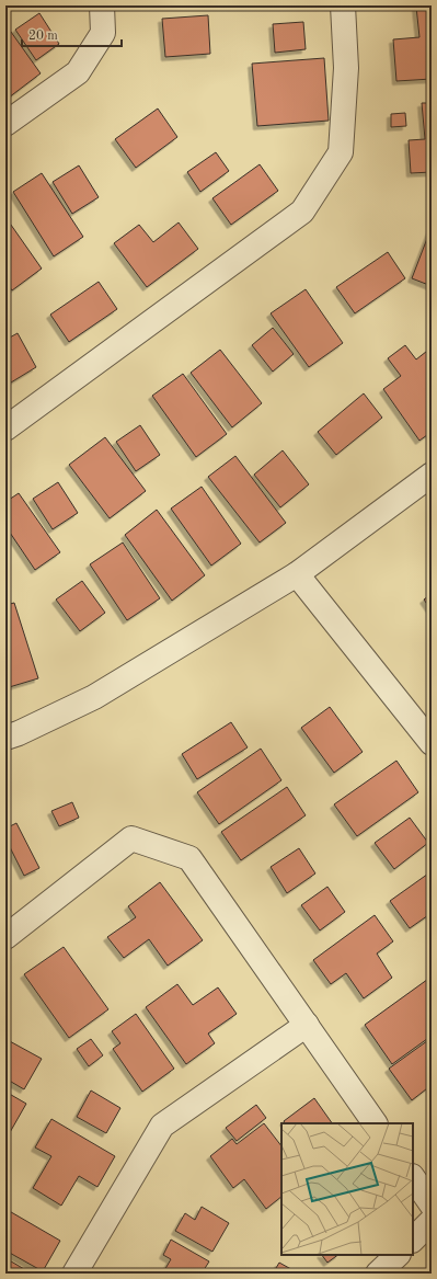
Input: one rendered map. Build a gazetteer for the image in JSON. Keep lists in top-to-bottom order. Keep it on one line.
{"scale_bar":"20 m"}
